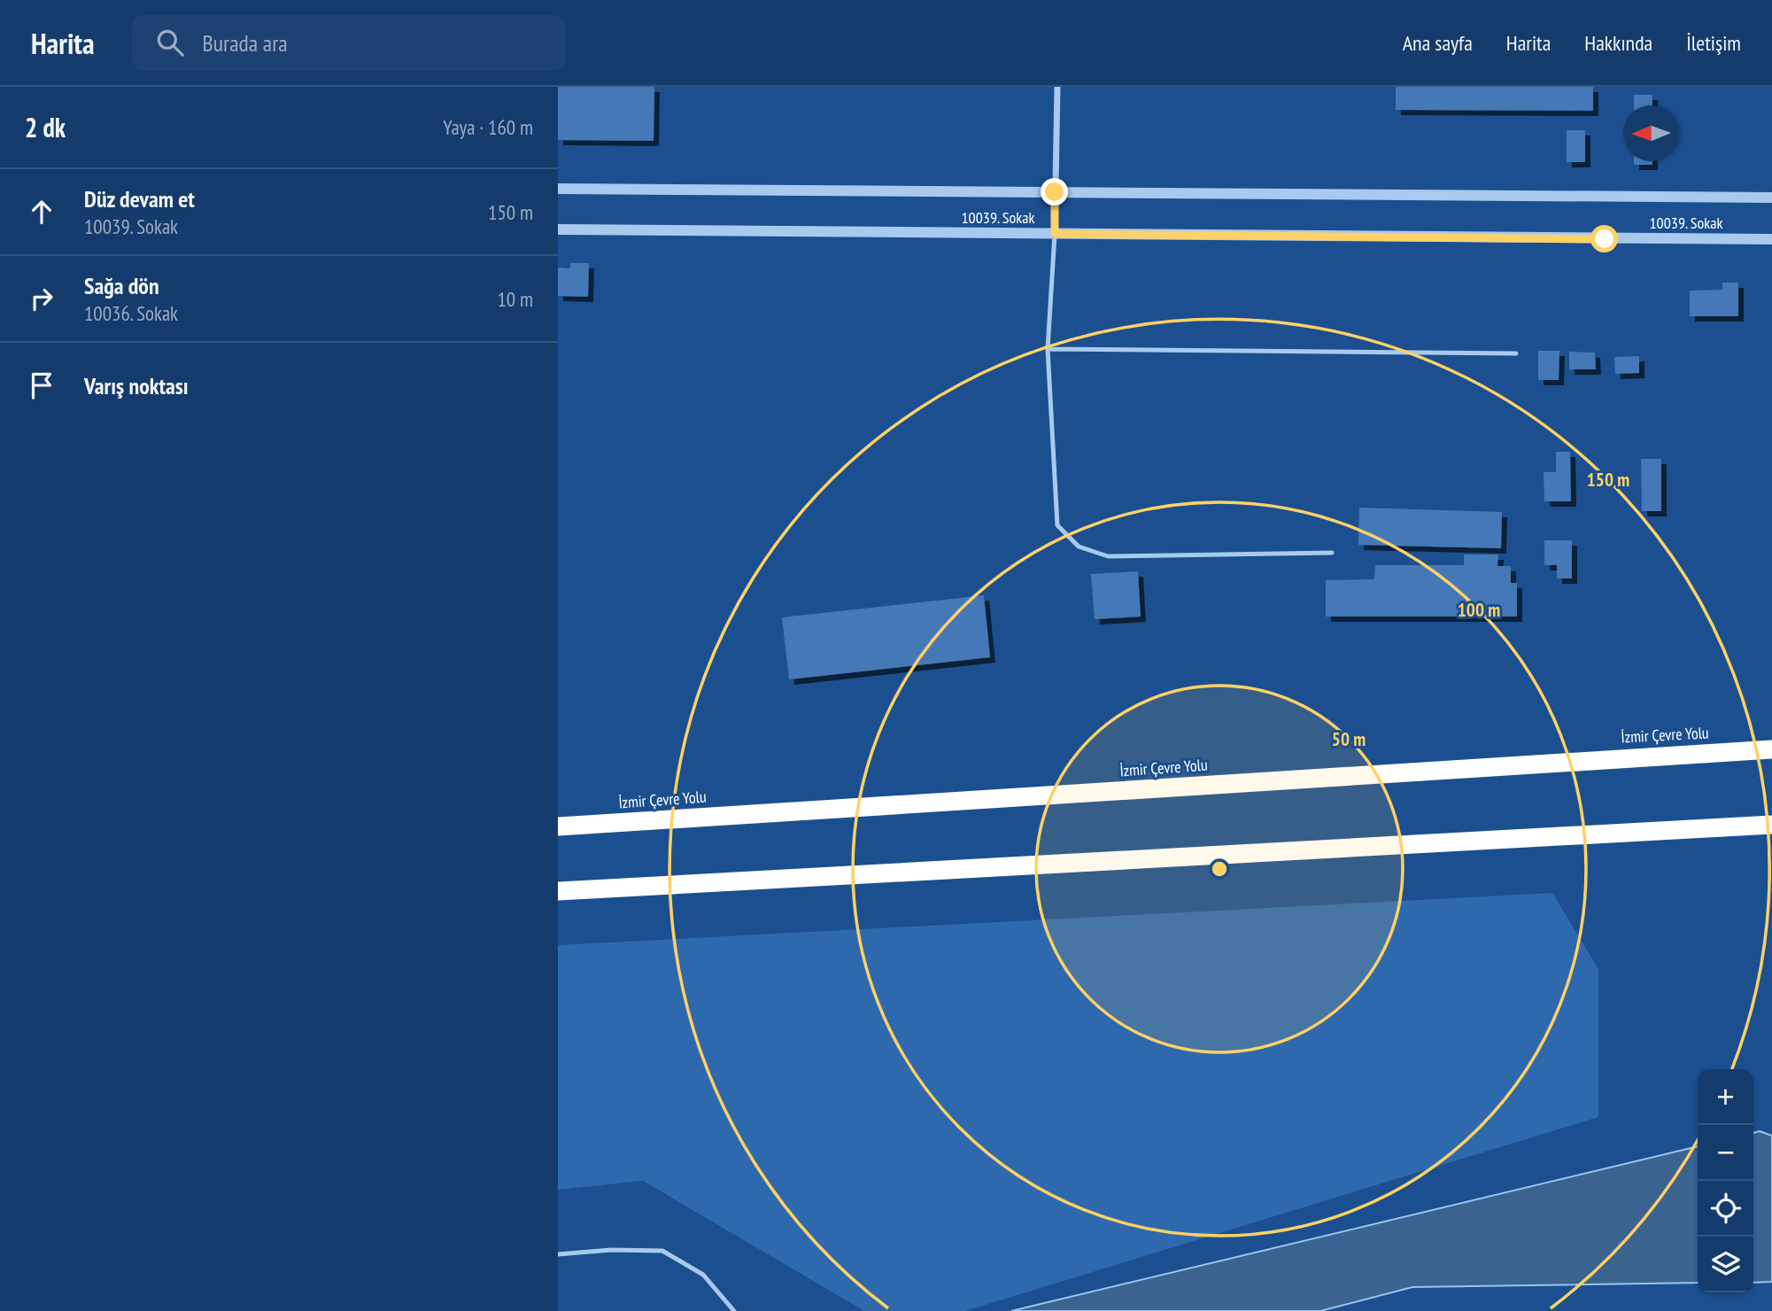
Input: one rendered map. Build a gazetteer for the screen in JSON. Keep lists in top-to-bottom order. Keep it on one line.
{"streets":{"highway":["İzmir Çevre Yolu"],"street":["10039. Sokak"]},"north":"left","page":{"header":"Harita","search":"Burada ara","nav":["Ana sayfa","Harita","Hakkında","İletişim"],"heading":["2 dk","Yaya · 160 m"],"list":[["Düz devam et","10039. Sokak","150 m"],["Sağa dön","10036. Sokak","10 m"],"Varış noktası"],"map_buttons":["+","−"]},"rings":["150 m","100 m","50 m"]}
